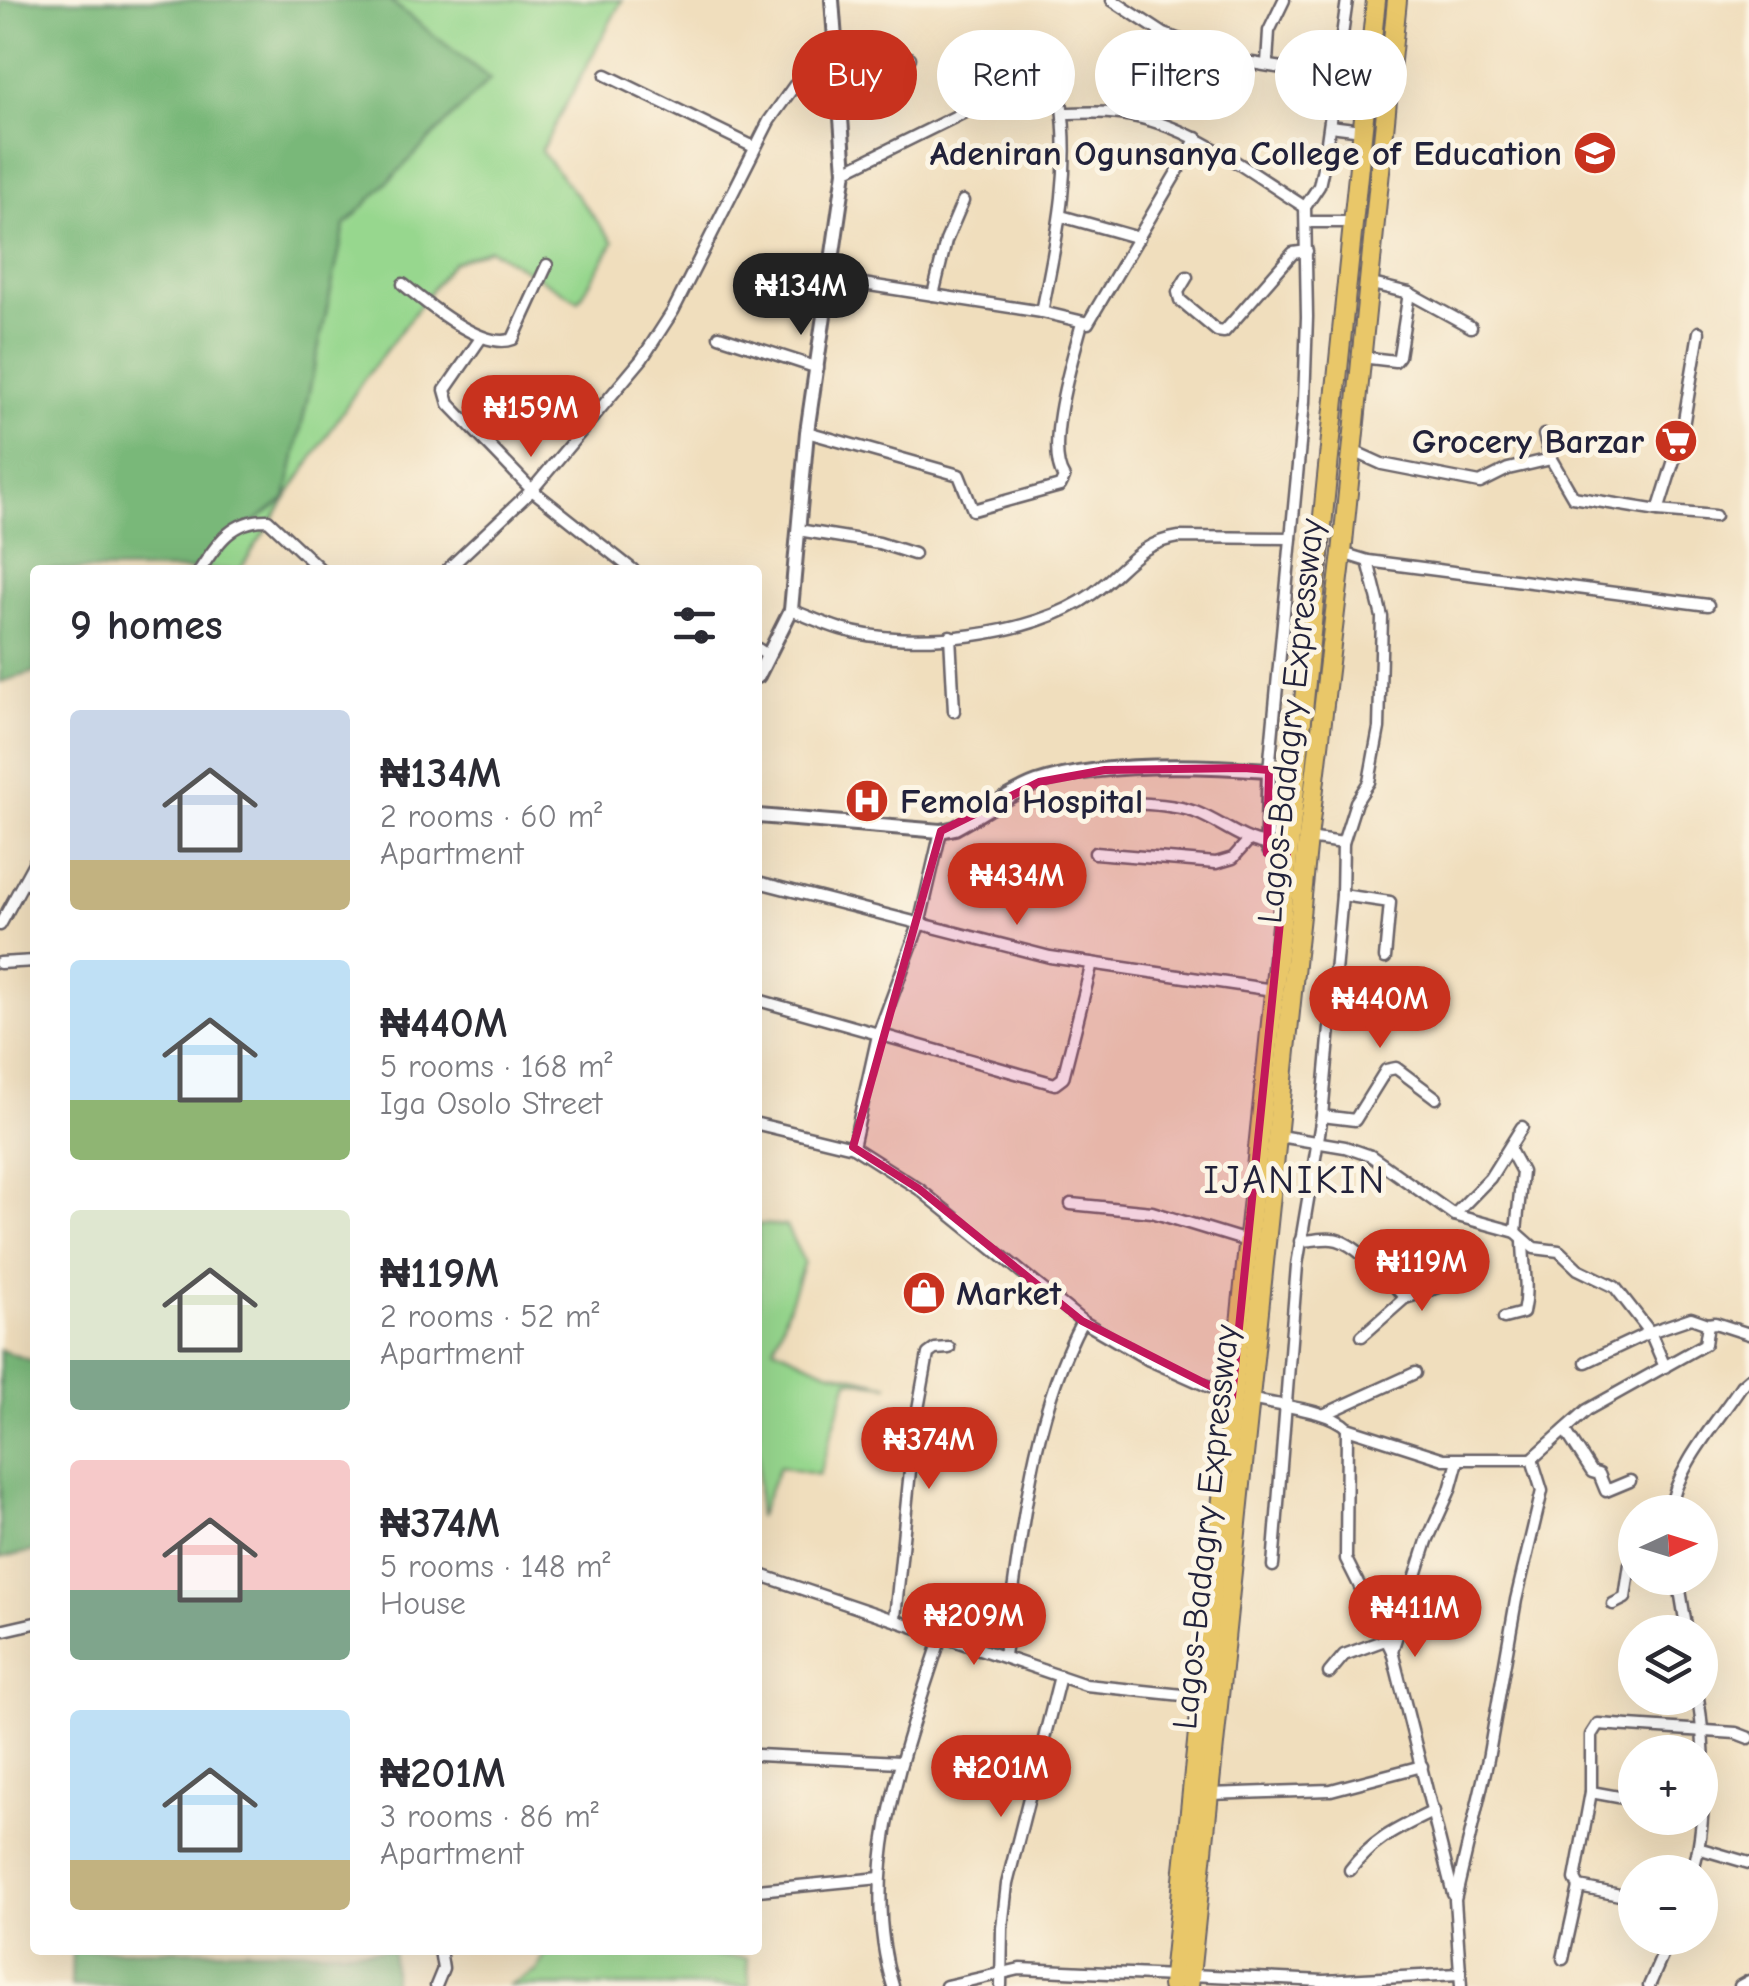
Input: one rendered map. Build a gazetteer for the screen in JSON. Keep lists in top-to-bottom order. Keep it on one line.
{"streets":{"highway":["Lagos-Badagry Expressway"]},"districts":["IJANIKIN"],"places":{"school or university":["Adeniran Ogunsanya College of Education"],"supermarket":["Grocery Barzar"],"hospital":["Femola Hospital"],"shop":["Market"]},"north":"right","page":{"chip":["Buy","Rent","Filters","New"],"price":["₦134M","₦159M","₦434M","₦440M","₦119M","₦374M","₦411M","₦209M","₦201M"],"heading":"9 homes","list":[{"name":"₦134M","note":"2 rooms · 60 m² · Apartment"},{"name":"₦440M","note":"5 rooms · 168 m² · Iga Osolo Street"},{"name":"₦119M","note":"2 rooms · 52 m² · Apartment"},{"name":"₦374M","note":"5 rooms · 148 m² · House"},{"name":"₦201M","note":"3 rooms · 86 m² · Apartment"}],"map_buttons":["+","−"]}}
